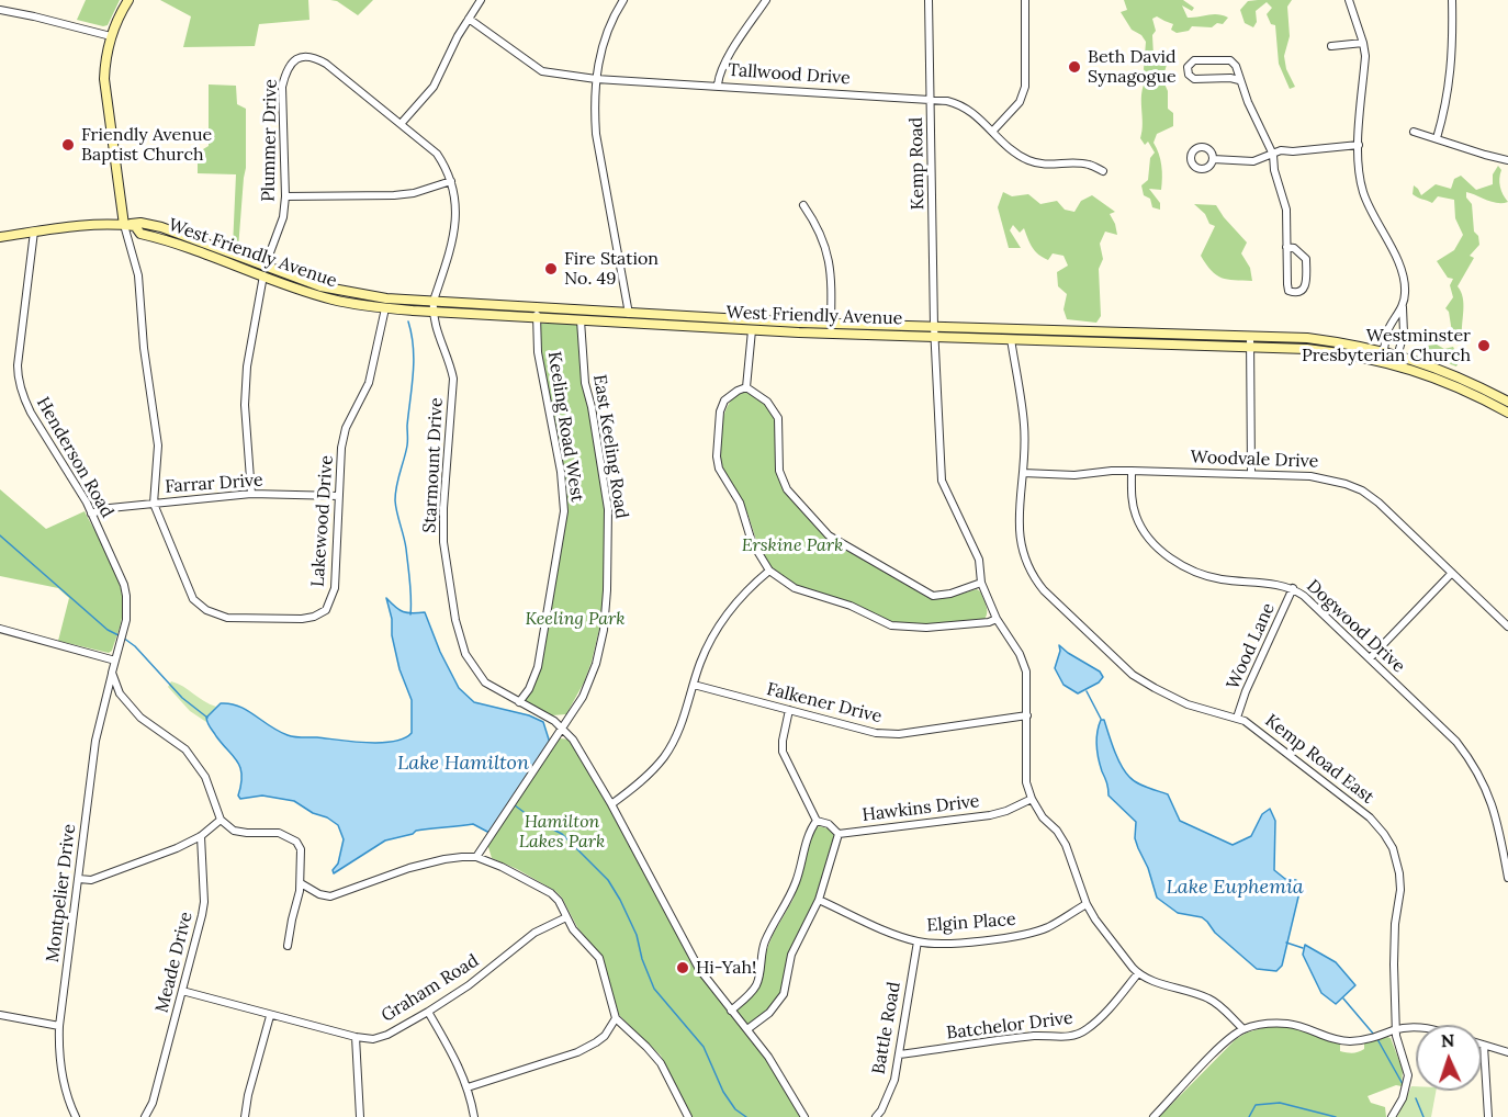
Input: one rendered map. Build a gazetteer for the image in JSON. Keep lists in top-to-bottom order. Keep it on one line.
{"streets":{"main road":["West Friendly Avenue"],"street":["Tallwood Drive","Plummer Drive","Kemp Road","Keeling Road West","East Keeling Road","Henderson Road","Woodvale Drive","Starmount Drive","Farrar Drive","Lakewood Drive","Dogwood Drive","Wood Lane","Falkener Drive","Kemp Road East","Hawkins Drive","Montpelier Drive","Elgin Place","Meade Drive","Graham Road","Batchelor Drive","Battle Road"]},"crossings":[["Tallwood Drive","Kemp Road"],["Plummer Drive","West Friendly Avenue"],["Plummer Drive","Starmount Drive"],["Kemp Road","West Friendly Avenue"],["Kemp Road","Falkener Drive"],["Kemp Road","Hawkins Drive"],["West Friendly Avenue","Keeling Road West"],["West Friendly Avenue","East Keeling Road"],["West Friendly Avenue","Henderson Road"],["West Friendly Avenue","Starmount Drive"],["West Friendly Avenue","Lakewood Drive"],["West Friendly Avenue","Kemp Road East"],["Keeling Road West","Starmount Drive"],["East Keeling Road","Starmount Drive"],["Henderson Road","Farrar Drive"],["Henderson Road","Montpelier Drive"],["Woodvale Drive","Dogwood Drive"],["Woodvale Drive","Kemp Road East"],["Farrar Drive","Lakewood Drive"],["Dogwood Drive","Wood Lane"],["Wood Lane","Kemp Road East"],["Elgin Place","Battle Road"],["Meade Drive","Graham Road"],["Batchelor Drive","Battle Road"]],"water":["Lake Hamilton","Lake Euphemia"],"parks":["Erskine Park","Keeling Park","Hamilton Lakes Park"],"places":["Beth David Synagogue","Friendly Avenue Baptist Church","Fire Station No. 49","Westminster Presbyterian Church","Hi-Yah!"],"north":"top"}
